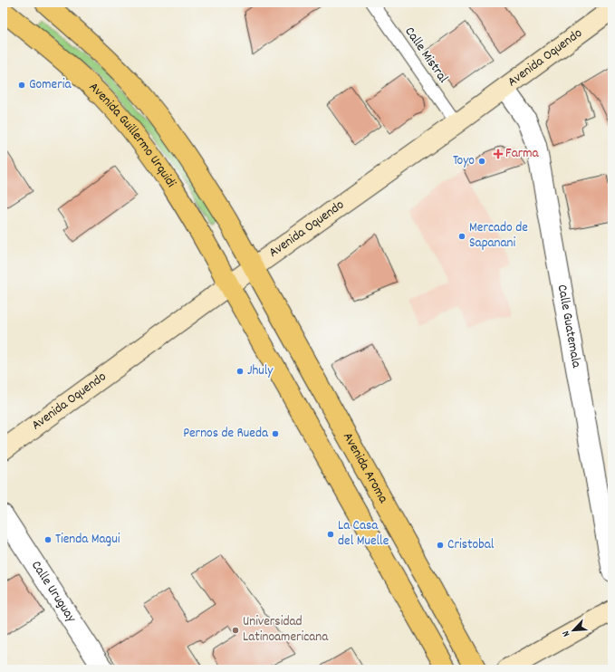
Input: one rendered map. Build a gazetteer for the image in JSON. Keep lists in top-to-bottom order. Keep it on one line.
{"streets":{"main road":["Avenida Oquendo","Avenida Guillermo Urquidi","Avenida Aroma"],"street":["Calle Guatemala","Calle Uruguay"],"lane":["Calle Mistral"]},"crossings":[["Calle Mistral","Avenida Oquendo"],["Avenida Oquendo","Avenida Guillermo Urquidi"],["Avenida Oquendo","Calle Guatemala"],["Avenida Oquendo","Avenida Aroma"],["Avenida Guillermo Urquidi","Avenida Aroma"]],"places":{"other":["Gomeria","Toyo","Mercado de Sapanani","Jhuly","Pernos de Rueda","La Casa del Muelle","Tienda Magui","Cristobal","Universidad Latinoamericana"],"health":["Farma"]},"north":"bottom left"}
